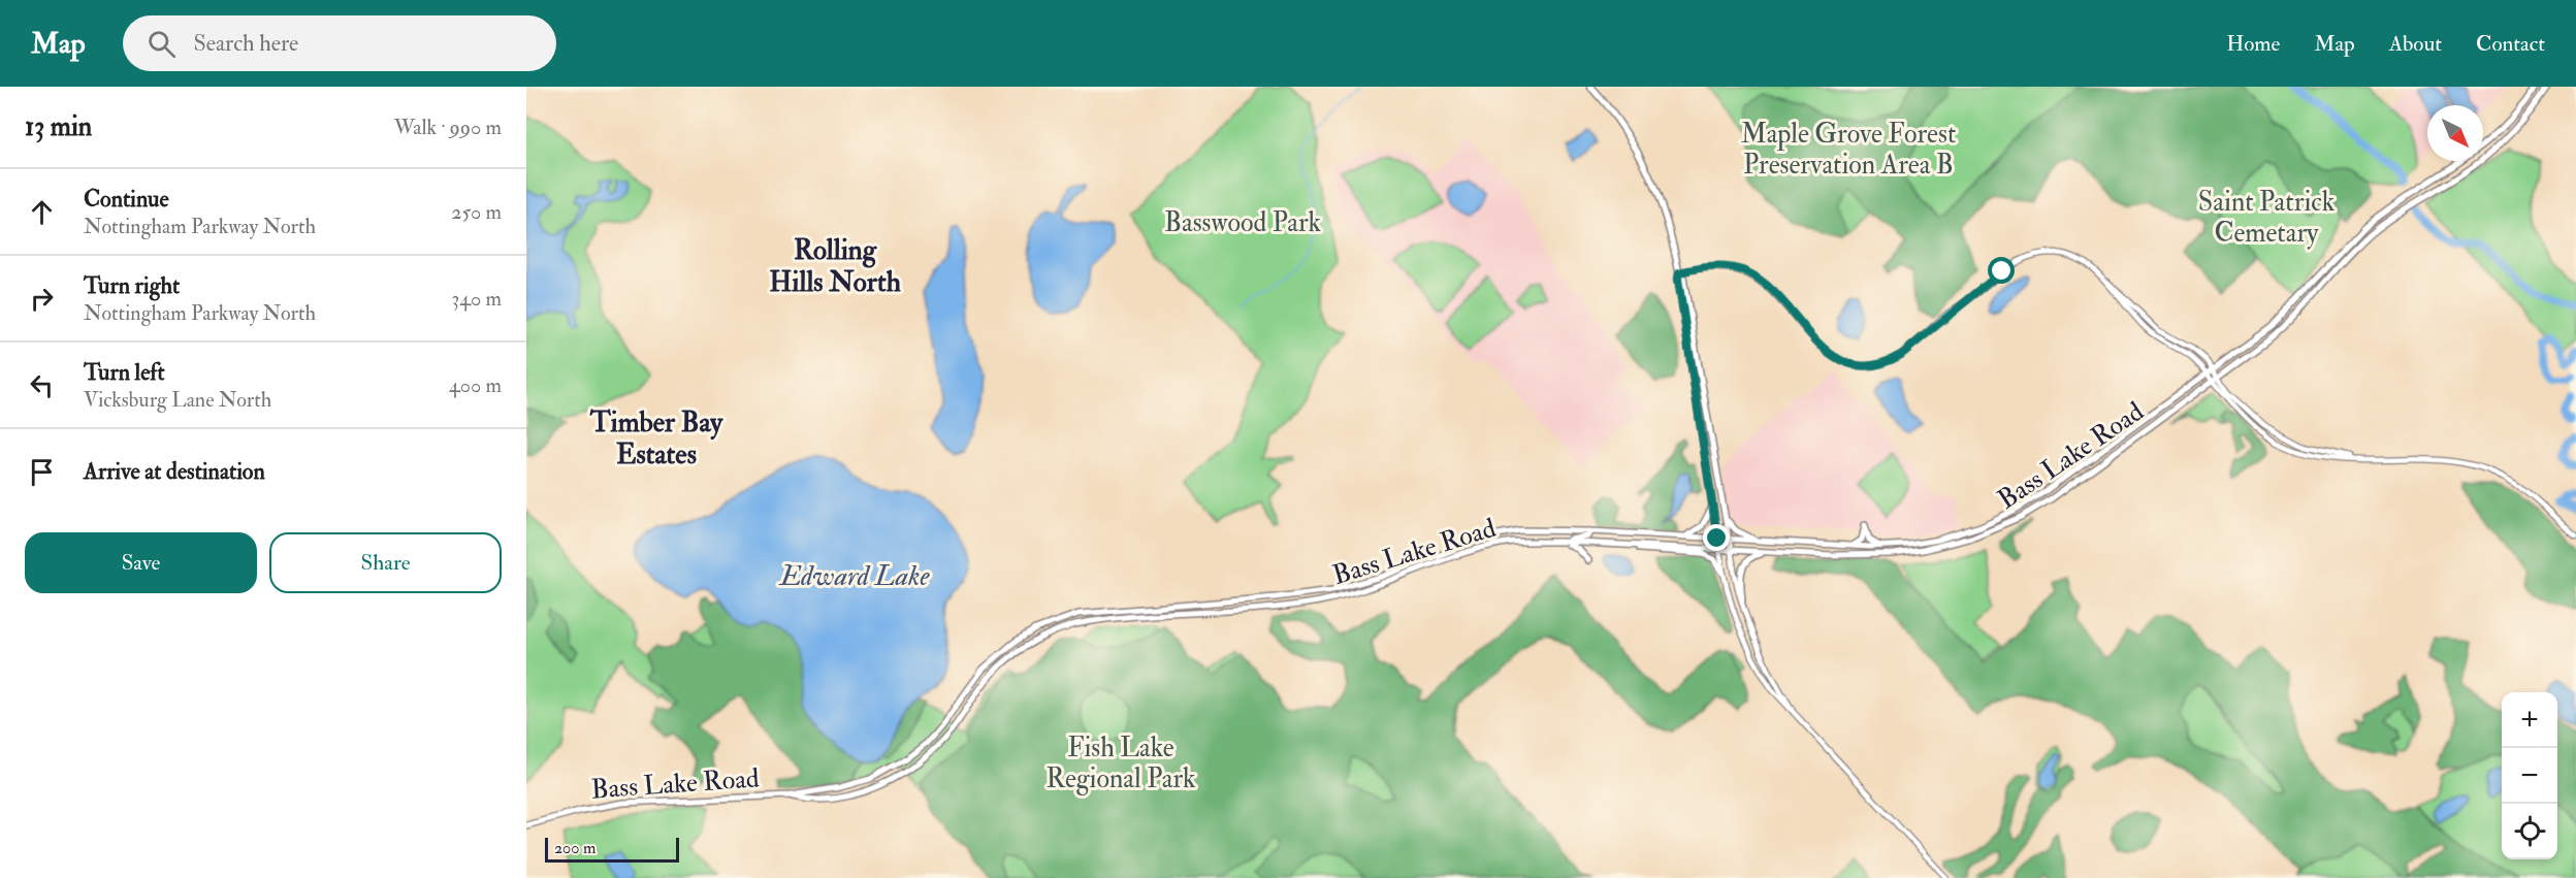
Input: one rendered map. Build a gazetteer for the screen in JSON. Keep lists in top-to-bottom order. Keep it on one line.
{"streets":{"main road":["Bass Lake Road"]},"districts":["Rolling Hills North","Timber Bay Estates"],"water":["Edward Lake"],"parks":["Maple Grove Forest Preservation Area B","Saint Patrick Cemetary","Basswood Park","Fish Lake Regional Park"],"scale_bar":"200 m","north":"bottom right","page":{"header":"Map","search":"Search here","nav":["Home","Map","About","Contact"],"heading":["13 min","Walk · 990 m"],"list":[["Continue","Nottingham Parkway North","250 m"],["Turn right","Nottingham Parkway North","340 m"],["Turn left","Vicksburg Lane North","400 m"],"Arrive at destination"],"buttons":["Save","Share"],"map_buttons":["+","−"],"scale":"200 m"}}
